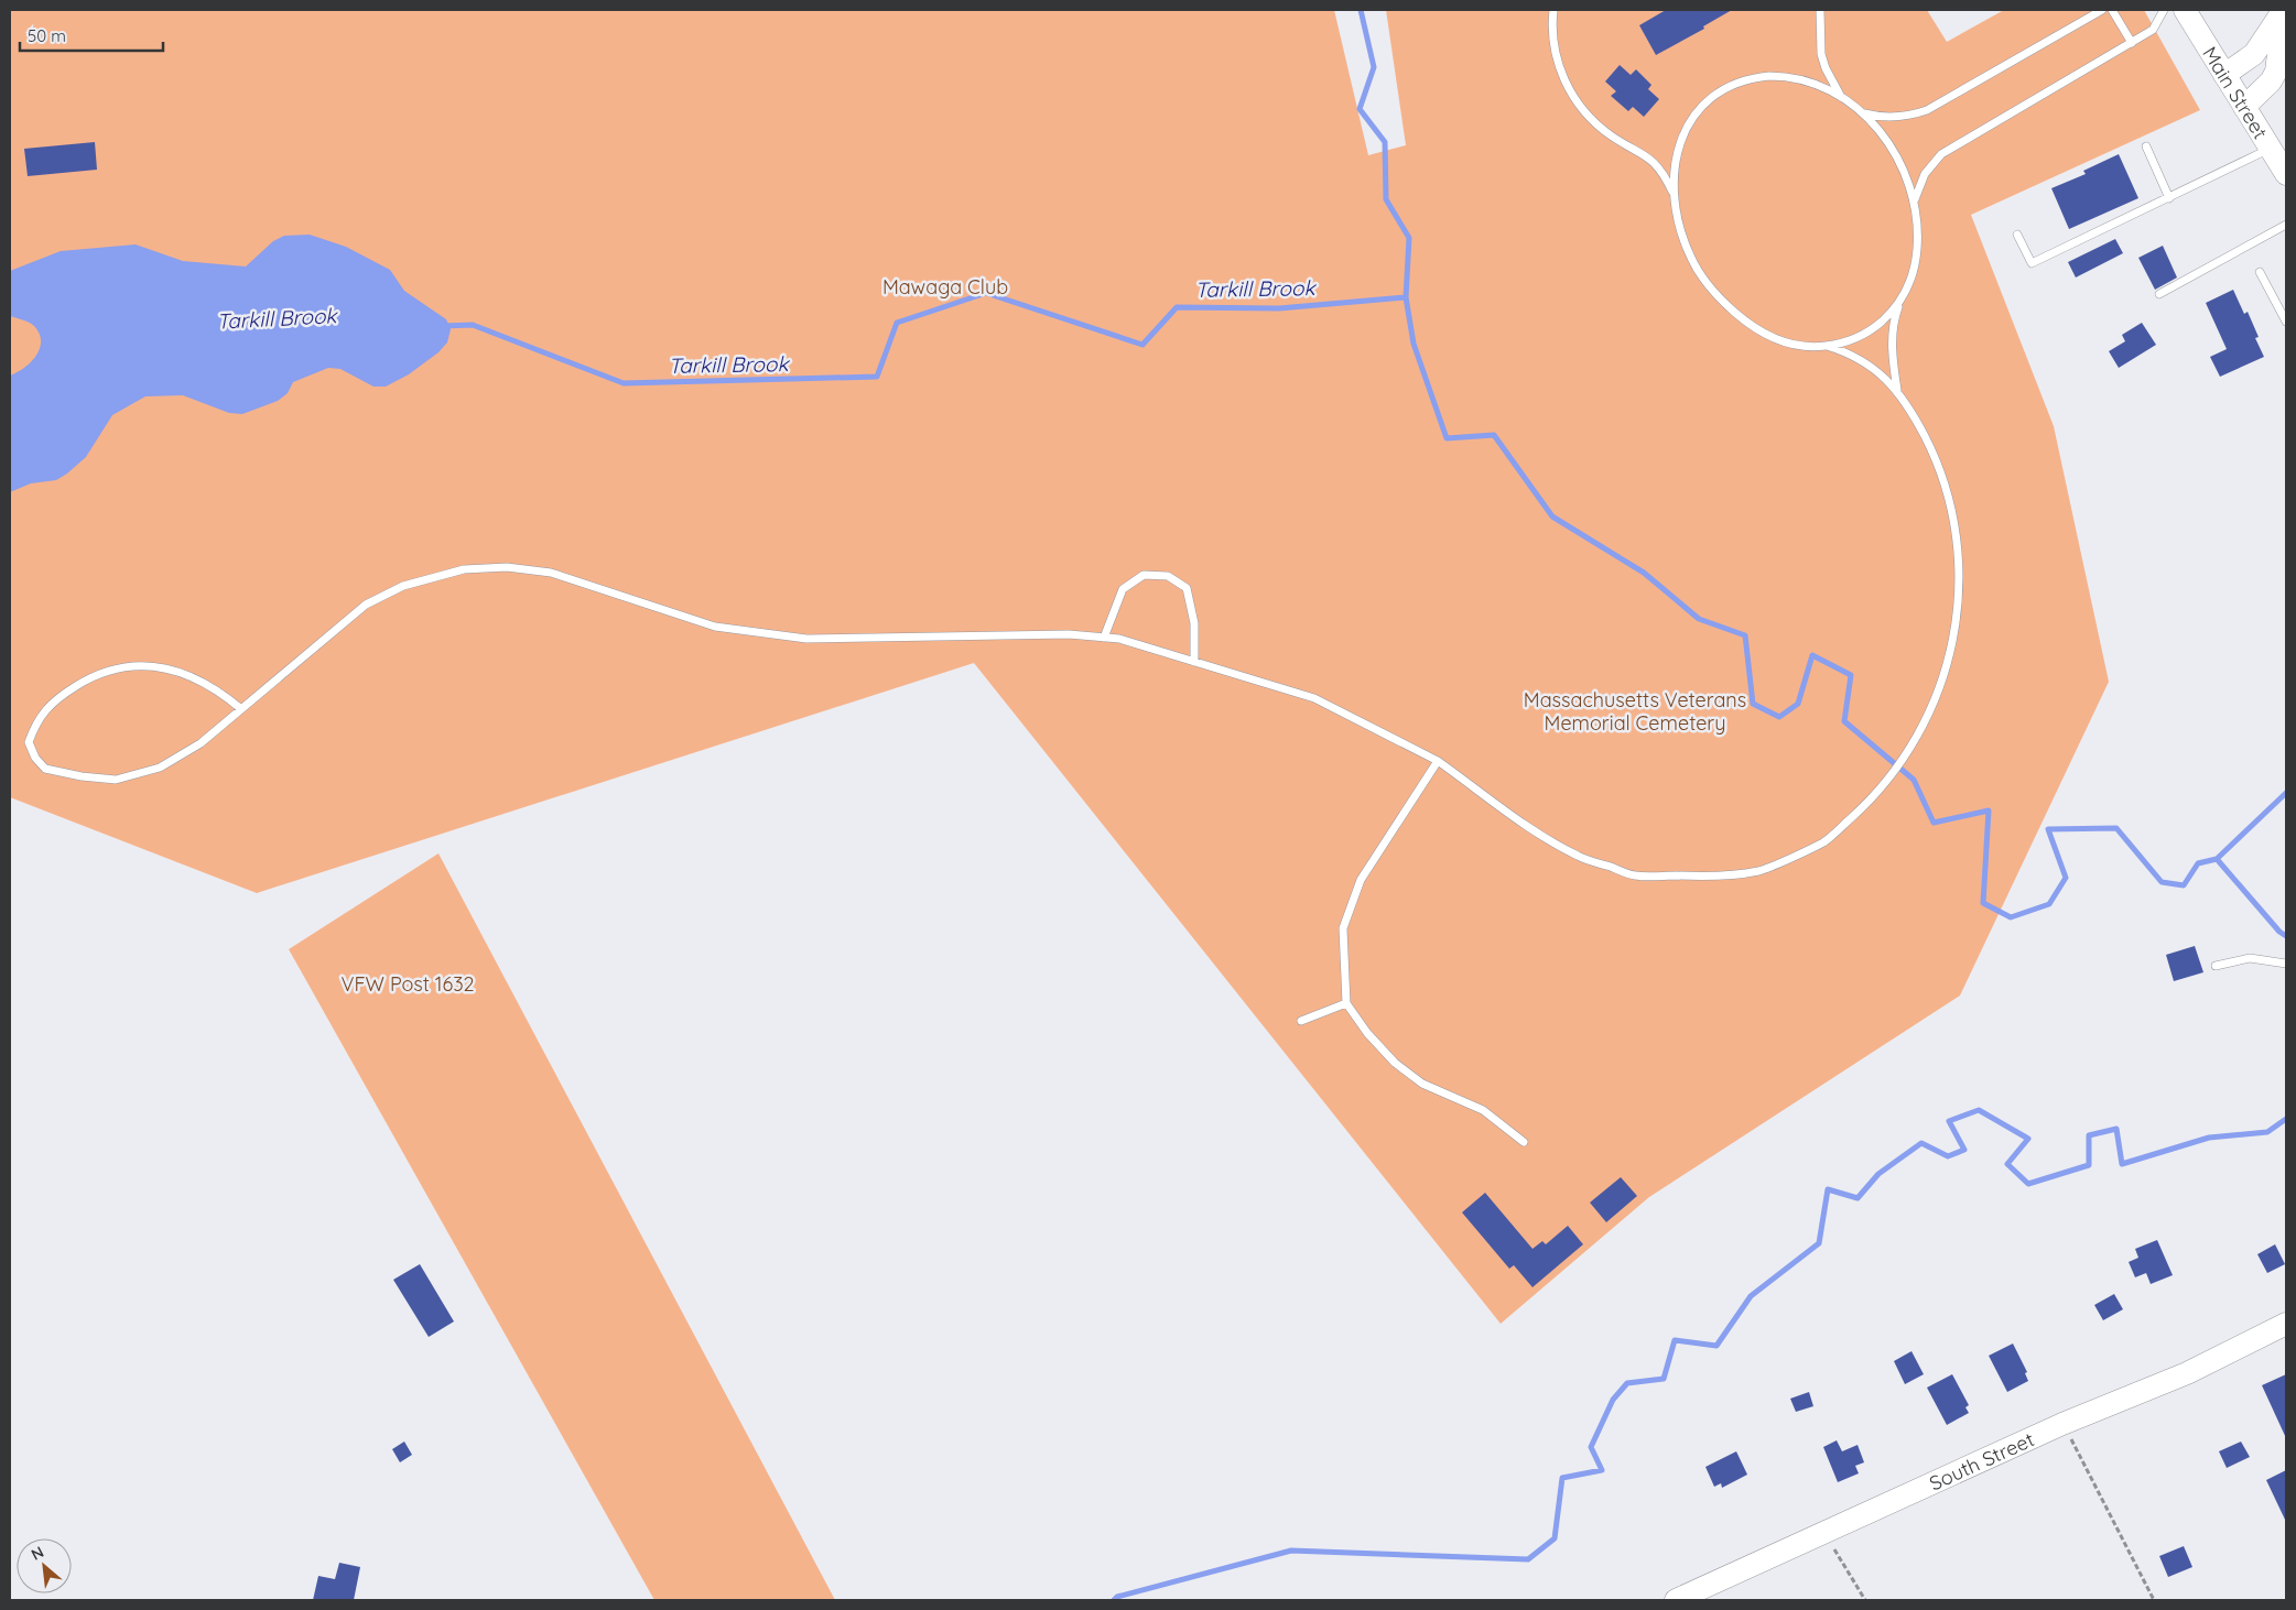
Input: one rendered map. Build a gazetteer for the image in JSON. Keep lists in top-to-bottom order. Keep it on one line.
{"streets":{"street":["Main Street","South Street"]},"water":["Tarkill Brook"],"parks":["Mawaga Club","Massachusetts Veterans Memorial Cemetery","VFW Post 1632"],"scale_bar":"50 m","north":"top left"}
